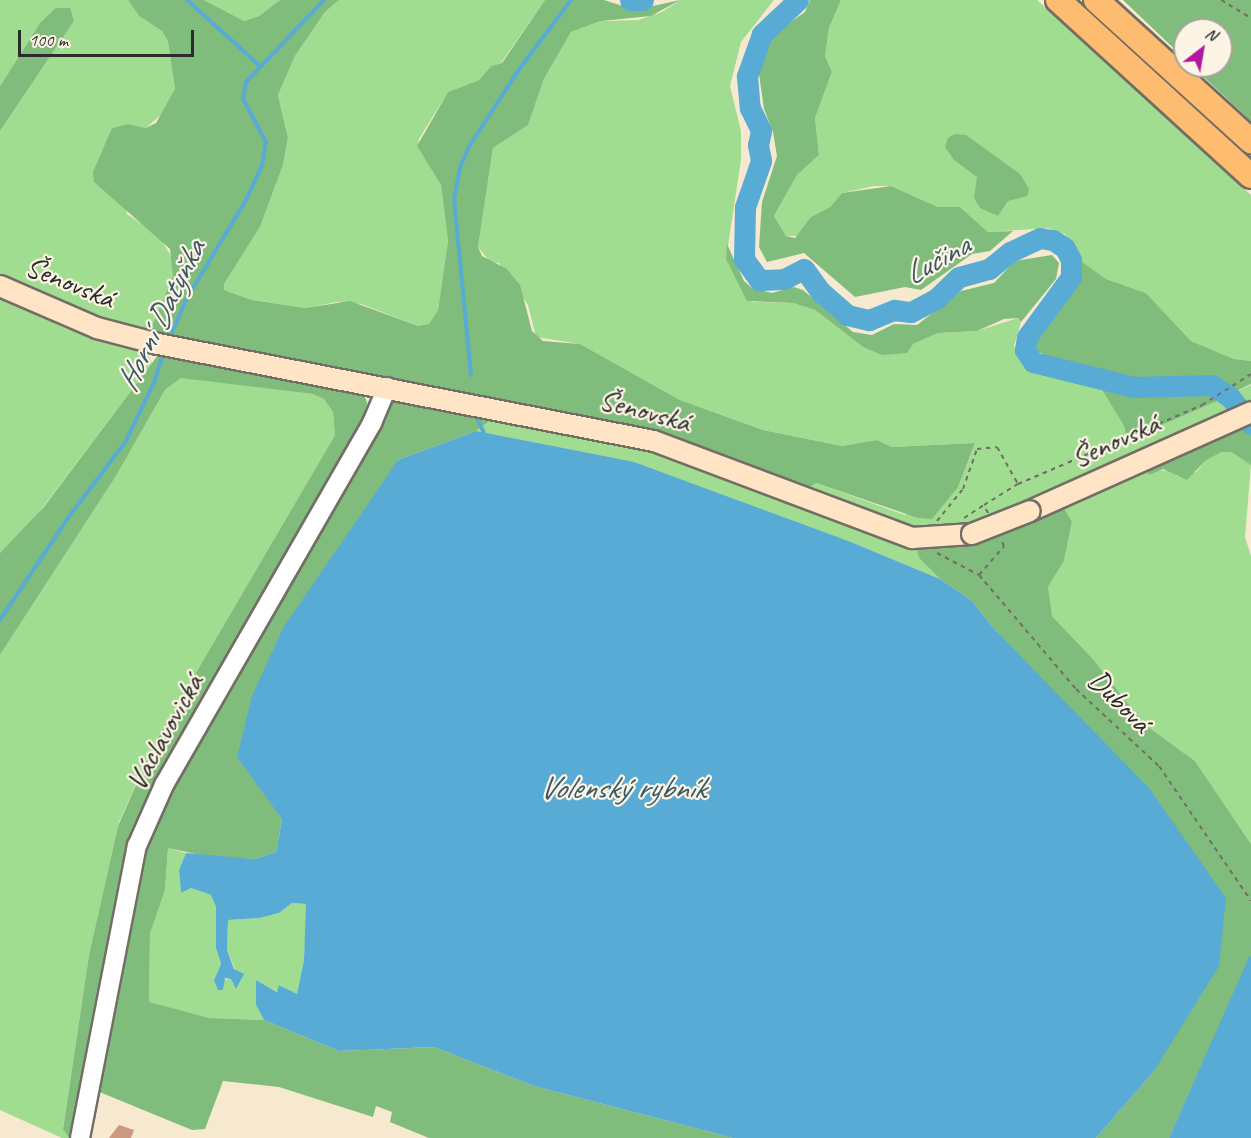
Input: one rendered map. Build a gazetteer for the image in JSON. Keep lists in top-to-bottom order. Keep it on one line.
{"streets":{"main road":["Šenovská"],"street":["Václavovická"],"path":["Dubová"]},"crossings":[["Šenovská","Václavovická"]],"water":["Lučina","Horní Datyňka","Volenský rybník"],"scale_bar":"100 m","north":"top right"}
